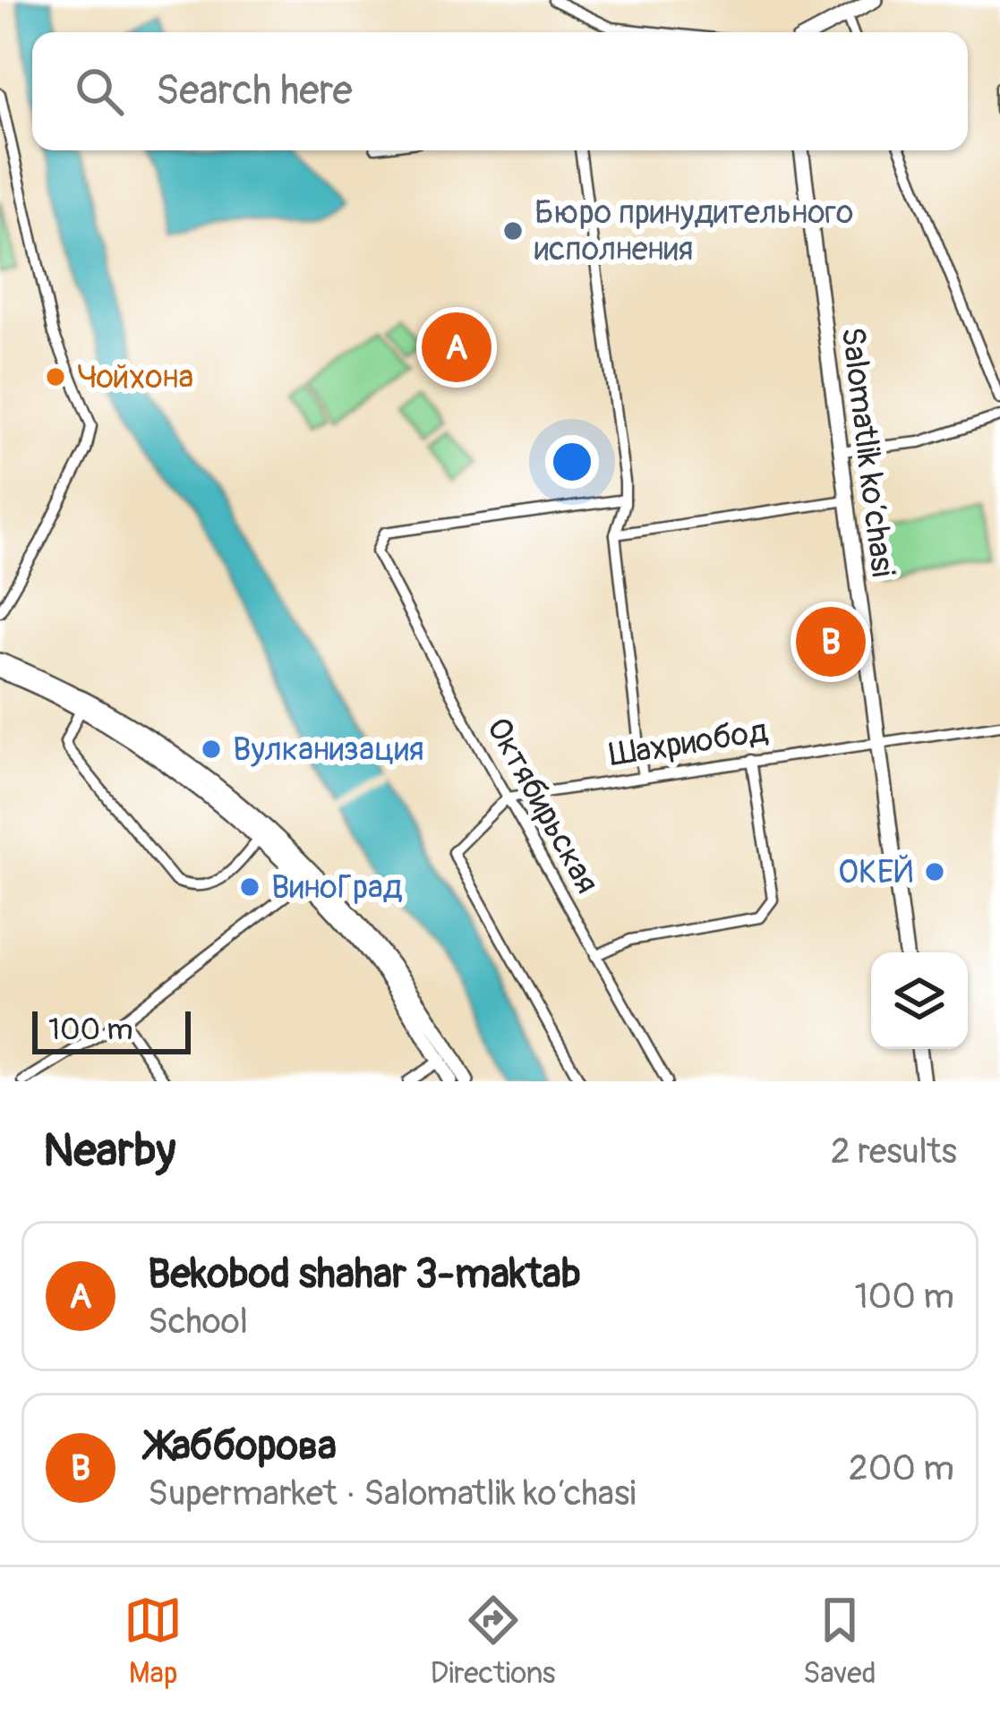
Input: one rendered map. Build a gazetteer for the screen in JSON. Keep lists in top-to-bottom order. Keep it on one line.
{"streets":{"main road":["Salomatlik ko‘chasi"],"street":["Шахриобод","Октябирьская"]},"crossings":[["Salomatlik ko‘chasi","Шахриобод"],["Шахриобод","Октябирьская"]],"places":["Бюро принудительного исполнения","Чойхона","Вулканизация","ОКЕЙ","ВиноГрад"],"scale_bar":"100 m","page":{"search":"Search here","pins":["A","B"],"scale":"100 m","heading":["Nearby","2 results"],"list":[{"mark":"A","name":"Bekobod shahar 3-maktab","note":"School","value":"100 m"},{"mark":"B","name":"Жабборова","note":"Supermarket · Salomatlik ko‘chasi","value":"200 m"}],"nav":["Map","Directions","Saved"]}}
